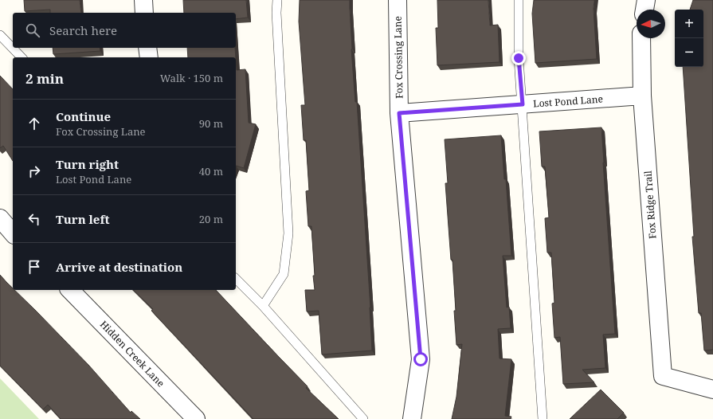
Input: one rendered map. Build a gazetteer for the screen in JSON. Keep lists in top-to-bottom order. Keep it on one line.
{"streets":{"street":["Fox Crossing Lane","Lost Pond Lane","Fox Ridge Trail","Hidden Creek Lane"]},"crossings":[["Fox Crossing Lane","Lost Pond Lane"],["Lost Pond Lane","Fox Ridge Trail"]],"north":"left","page":{"map_buttons":["+","−"],"search":"Search here","heading":["2 min","Walk · 150 m"],"list":[["Continue","Fox Crossing Lane","90 m"],["Turn right","Lost Pond Lane","40 m"],["Turn left","20 m"],"Arrive at destination"]}}
